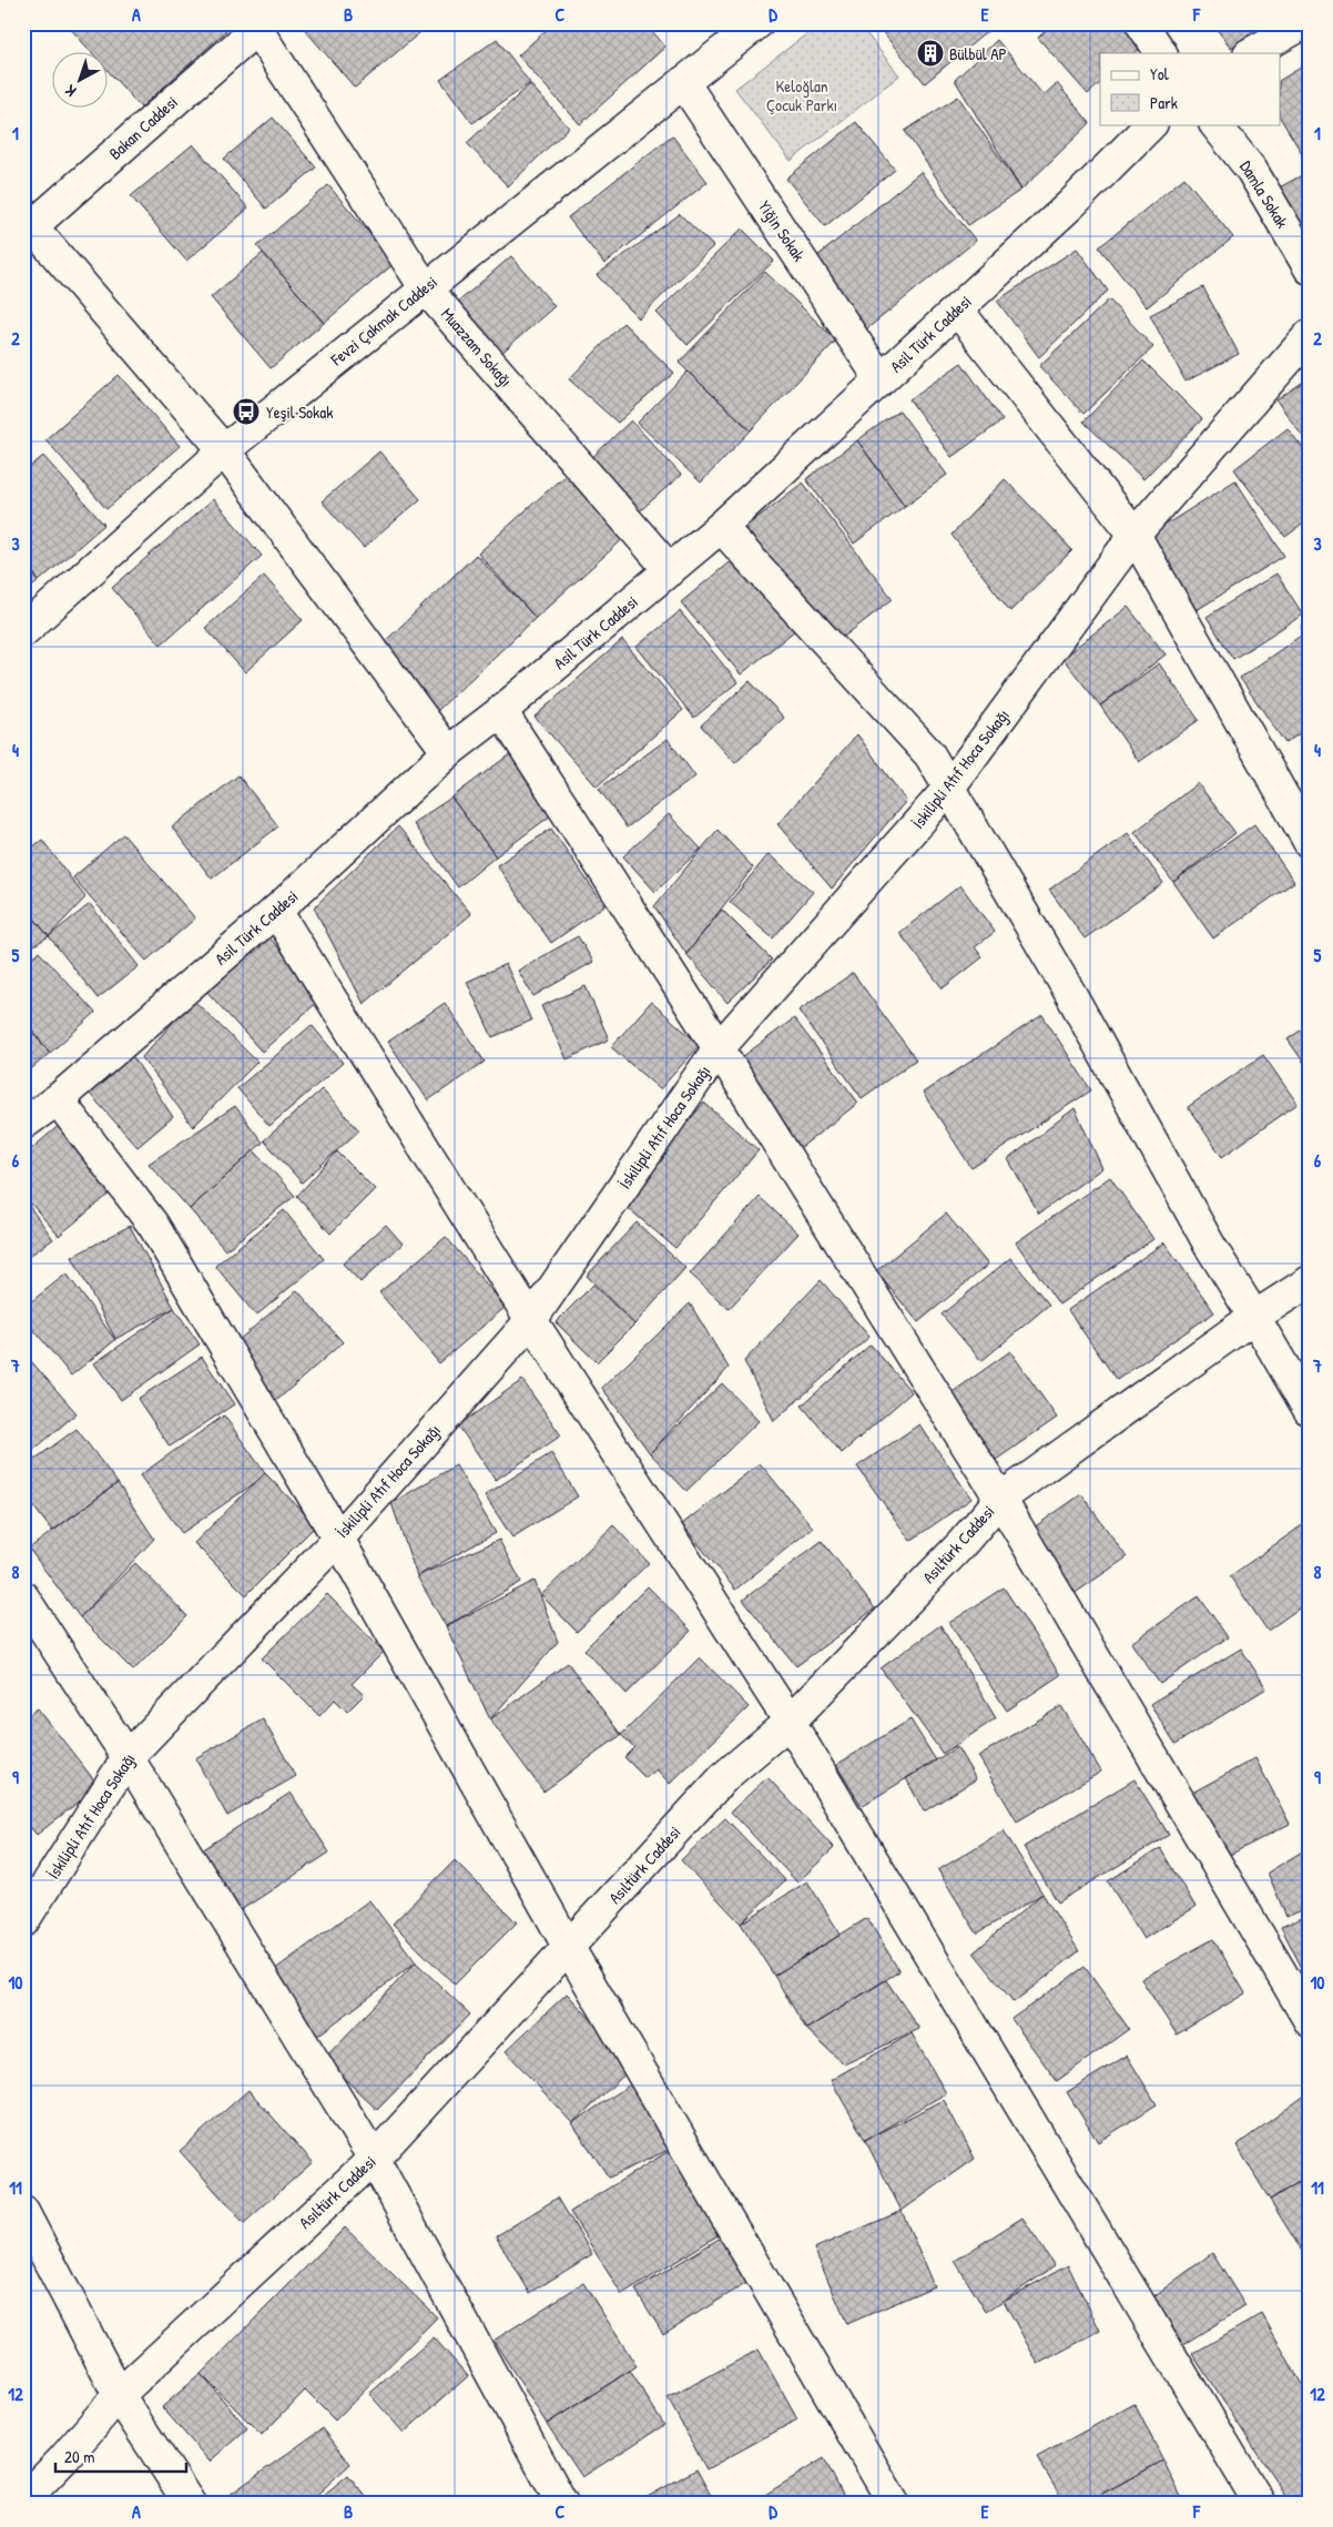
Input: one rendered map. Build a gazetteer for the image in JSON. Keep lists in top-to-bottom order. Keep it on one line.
{"streets":{"street":["Bakan Caddesi","Damla Sokak","Yiğin Sokak","Fevzi Çakmak Caddesi","Asil Türk Caddesi","Muazzam Sokağı","İskilipli Atıf Hoca Sokağı","Asıltürk Caddesi"]},"crossings":[["Bakan Caddesi","Muazzam Sokağı"],["Yiğin Sokak","Fevzi Çakmak Caddesi"],["Yiğin Sokak","Asil Türk Caddesi"],["Fevzi Çakmak Caddesi","Muazzam Sokağı"],["Asil Türk Caddesi","Muazzam Sokağı"]],"parks":["Keloğlan Çocuk Parkı"],"places":{"building":["Bülbül AP"],"bus stop":["Yeşil Sokak"]},"legend":["Yol","Park"],"scale_bar":"20 m","north":"bottom left","grid":{"columns":["A","B","C","D","E","F"],"rows":["1","2","3","4","5","6","7","8","9","10","11","12"]}}
